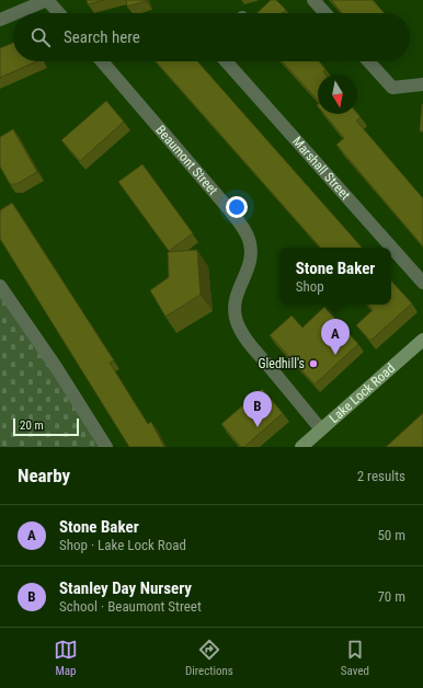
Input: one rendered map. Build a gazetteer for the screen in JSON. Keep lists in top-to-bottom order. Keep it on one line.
{"streets":{"street":["Beaumont Street","Marshall Street","Lake Lock Road"]},"crossings":[["Beaumont Street","Lake Lock Road"]],"places":["Gledhill's"],"scale_bar":"20 m","north":"bottom","page":{"search":"Search here","popup":["Stone Baker","Shop"],"pins":["A","B"],"scale":"20 m","heading":["Nearby","2 results"],"list":[{"mark":"A","name":"Stone Baker","note":"Shop · Lake Lock Road","value":"50 m"},{"mark":"B","name":"Stanley Day Nursery","note":"School · Beaumont Street","value":"70 m"}],"nav":["Map","Directions","Saved"]}}
